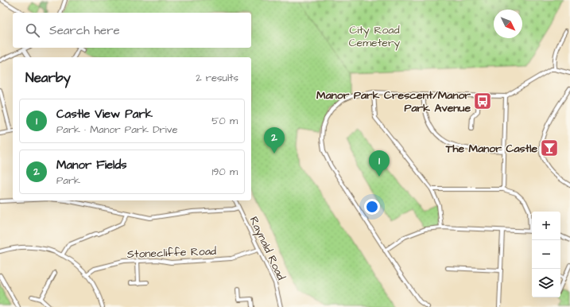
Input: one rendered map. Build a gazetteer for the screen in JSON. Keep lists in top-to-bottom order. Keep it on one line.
{"streets":{"street":["Raynald Road","Stonecliffe Road"]},"crossings":[["Raynald Road","Stonecliffe Road"]],"parks":["City Road Cemetery"],"places":{"bus stop":["Manor Park Crescent/Manor Park Avenue"],"bar":["The Manor Castle"]},"north":"bottom right","page":{"search":"Search here","heading":["Nearby","2 results"],"list":[{"mark":"1","name":"Castle View Park","note":"Park · Manor Park Drive","value":"50 m"},{"mark":"2","name":"Manor Fields","note":"Park","value":"190 m"}],"pins":["2","1"],"map_buttons":["+","−"]}}
